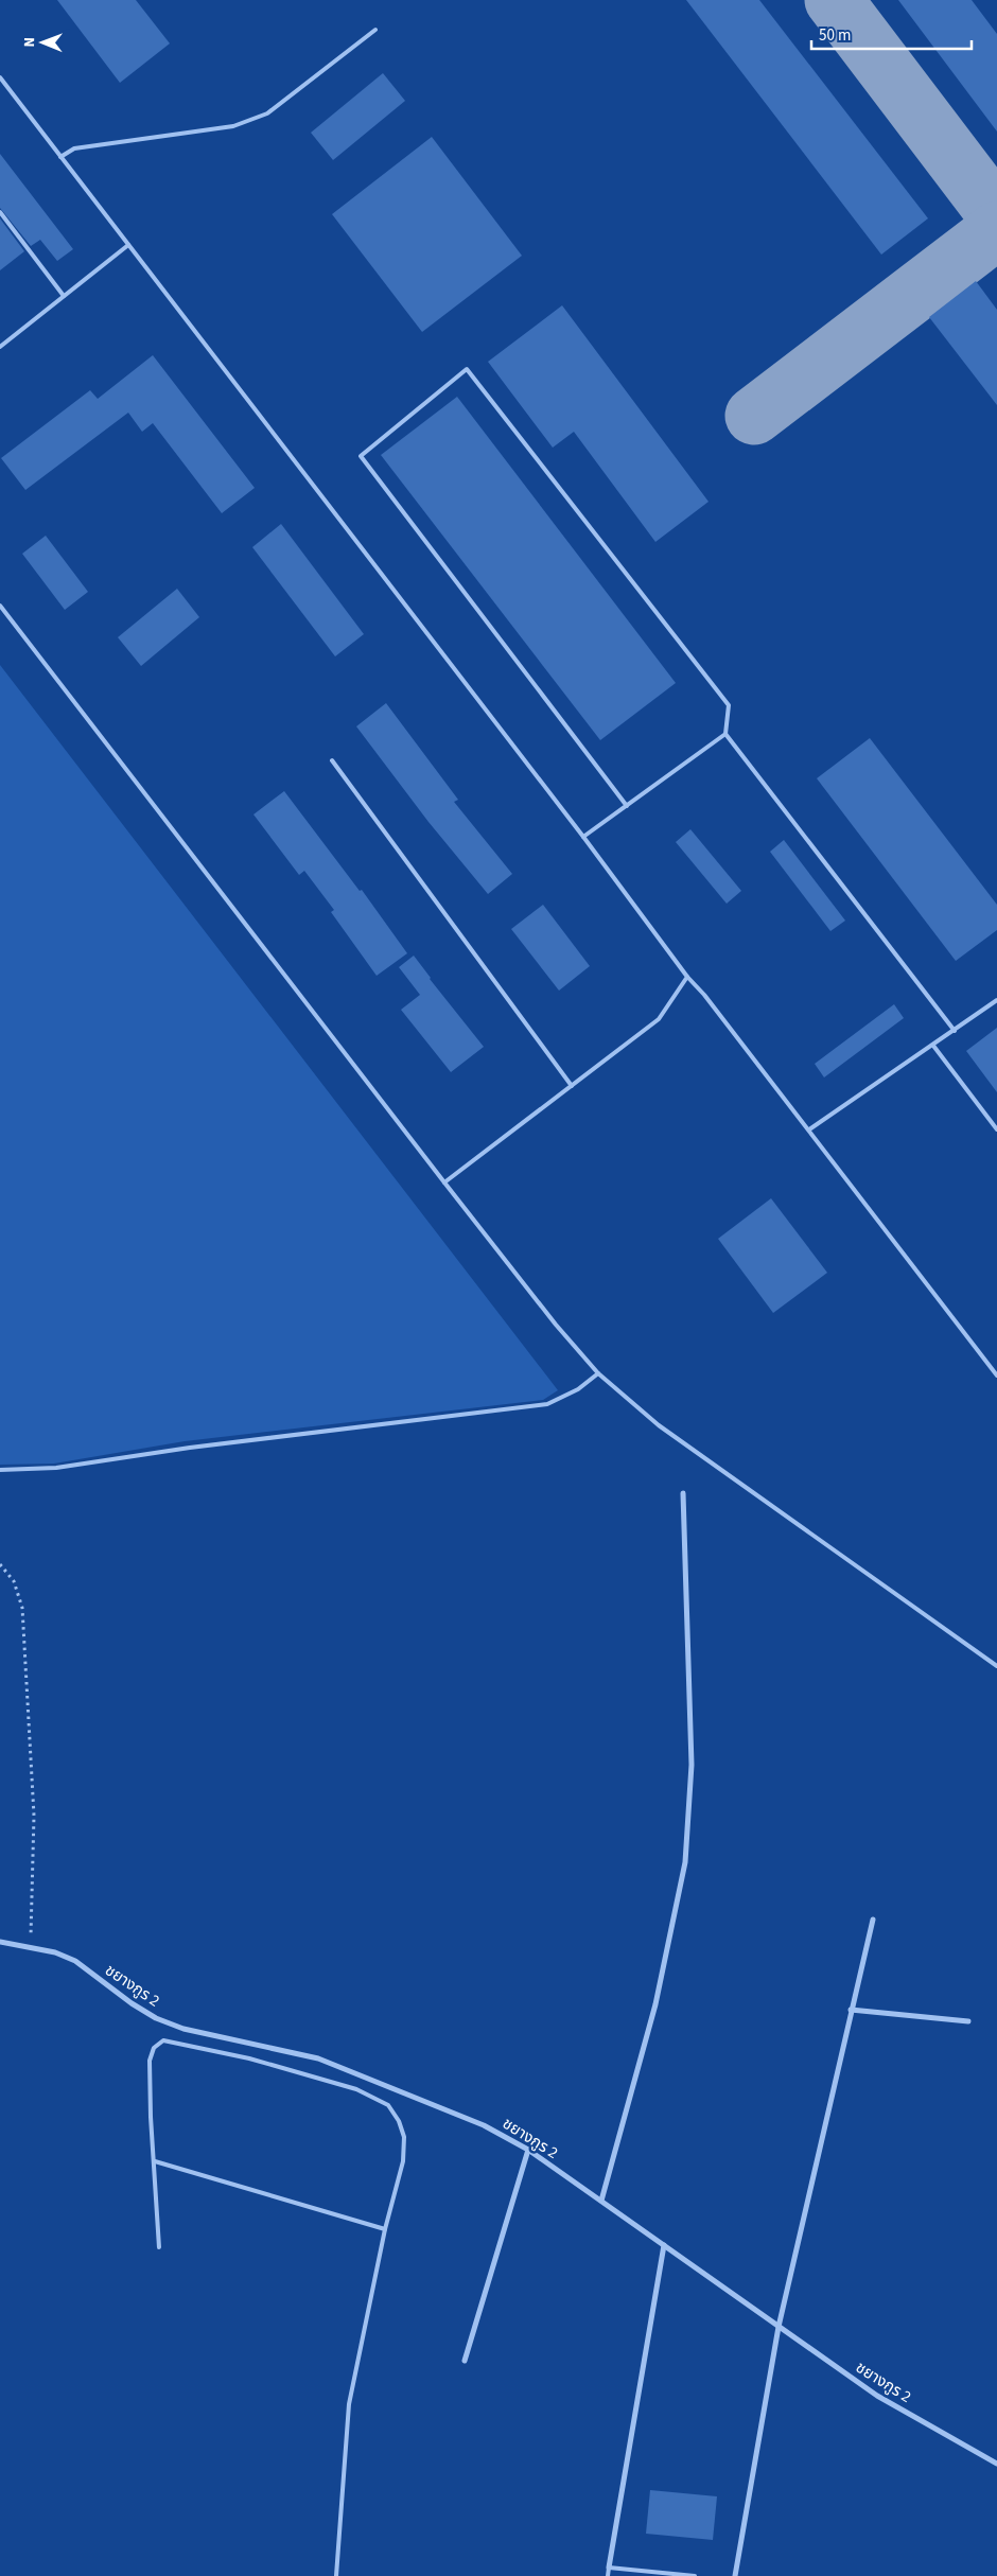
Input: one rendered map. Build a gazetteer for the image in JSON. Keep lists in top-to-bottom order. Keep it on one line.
{"streets":{"street":["ชยางกูร 2"]},"scale_bar":"50 m","north":"left"}
